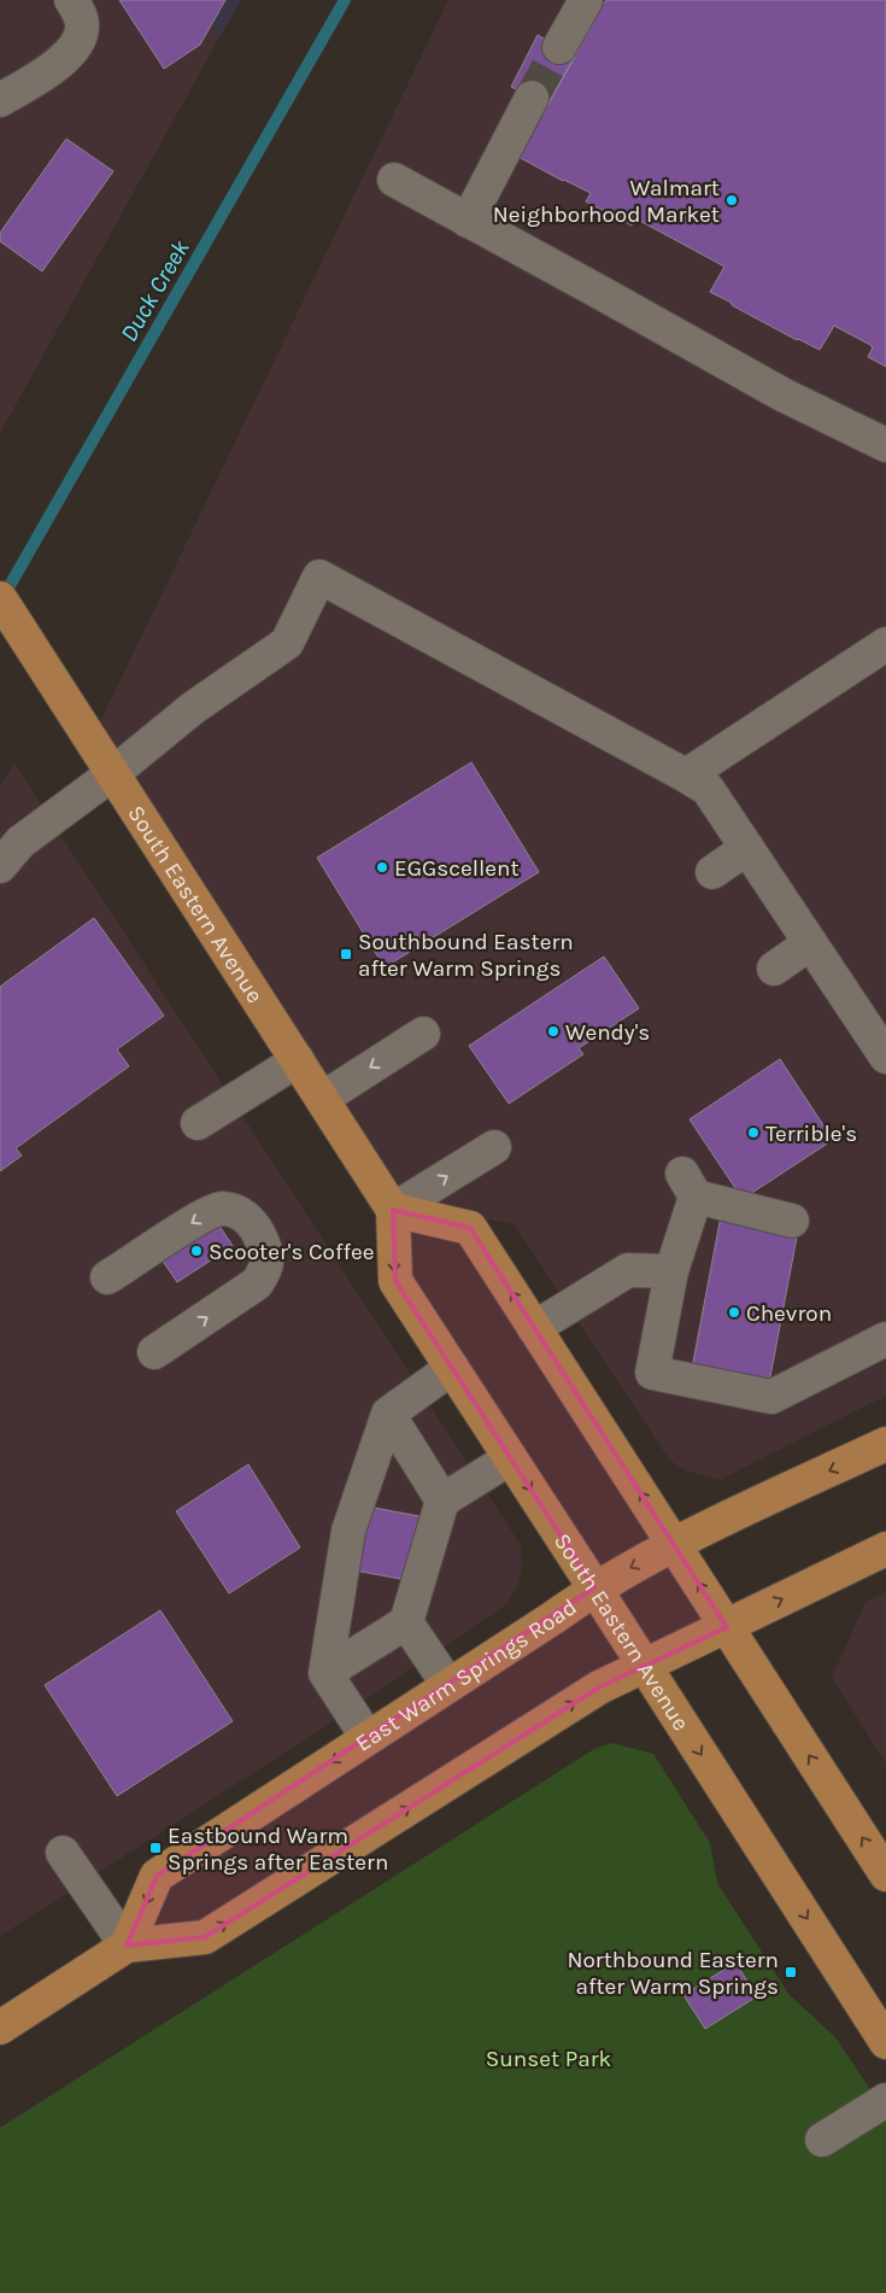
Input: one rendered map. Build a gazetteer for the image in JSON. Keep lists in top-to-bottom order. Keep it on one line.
{"streets":{"main road":["South Eastern Avenue","East Warm Springs Road"]},"crossings":[["South Eastern Avenue","East Warm Springs Road"]],"water":["Duck Creek"],"parks":["Sunset Park"],"places":{"other":["Walmart Neighborhood Market","EGGscellent","Wendy's","Terrible's","Scooter's Coffee","Chevron"],"transit":["Southbound Eastern after Warm Springs","Eastbound Warm Springs after Eastern","Northbound Eastern after Warm Springs"]}}
